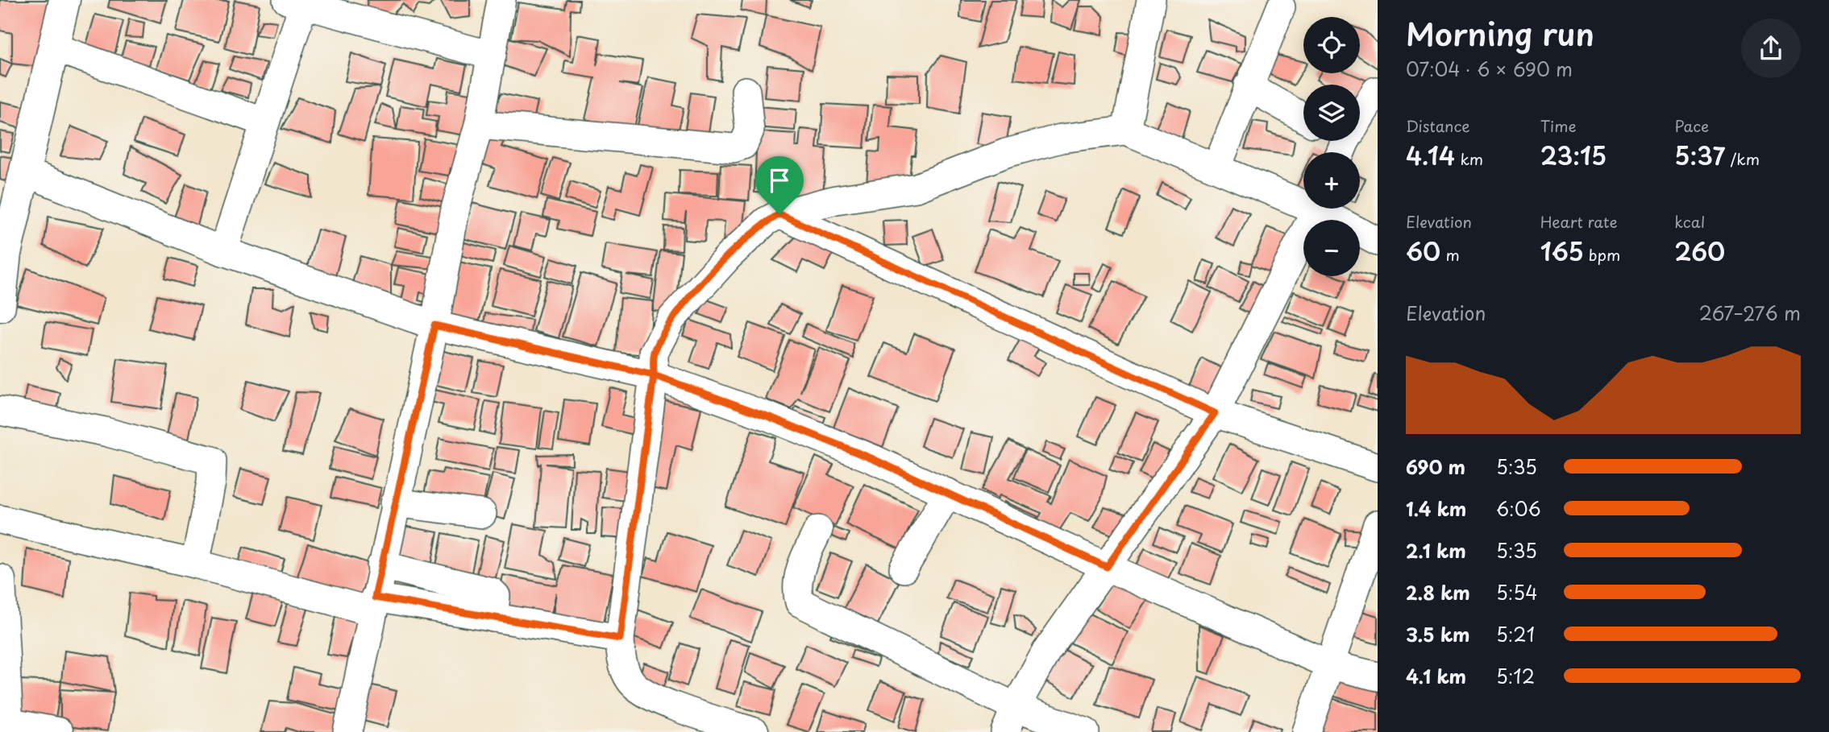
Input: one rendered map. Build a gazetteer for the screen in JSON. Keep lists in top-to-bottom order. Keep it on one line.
{"page":{"heading":["Morning run","07:04 · 6 × 690 m"],"map_buttons":["+","−"],"stats":[["Distance","4.14 km"],["Time","23:15"],["Pace","5:37 /km"],["Elevation","60 m"],["Heart rate","165 bpm"],["kcal","260"]],"chart":["Elevation","267–276 m"],"list":[{"name":"690 m","note":"5:35"},{"name":"1.4 km","note":"6:06"},{"name":"2.1 km","note":"5:35"},{"name":"2.8 km","note":"5:54"},{"name":"3.5 km","note":"5:21"},{"name":"4.1 km","note":"5:12"}]}}
